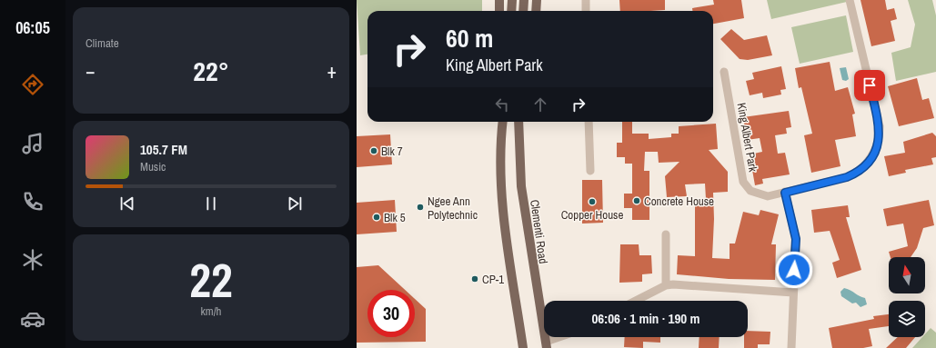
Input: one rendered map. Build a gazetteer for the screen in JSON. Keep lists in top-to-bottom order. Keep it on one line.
{"streets":{"main road":["Clementi Road"],"street":["King Albert Park"]},"places":["Blk 7","Concrete House","Copper House","Ngee Ann Polytechnic","Blk 5","CP-1"],"north":"top","page":{"tabs":"06:05","tile":["Climate",["22","km/h"]],"turn":["60 m","King Albert Park"],"heat":["−","22°","+"],"song":["105.7 FM","Music"],"limit":"30","trip":"06:06 · 1 min · 190 m"}}
